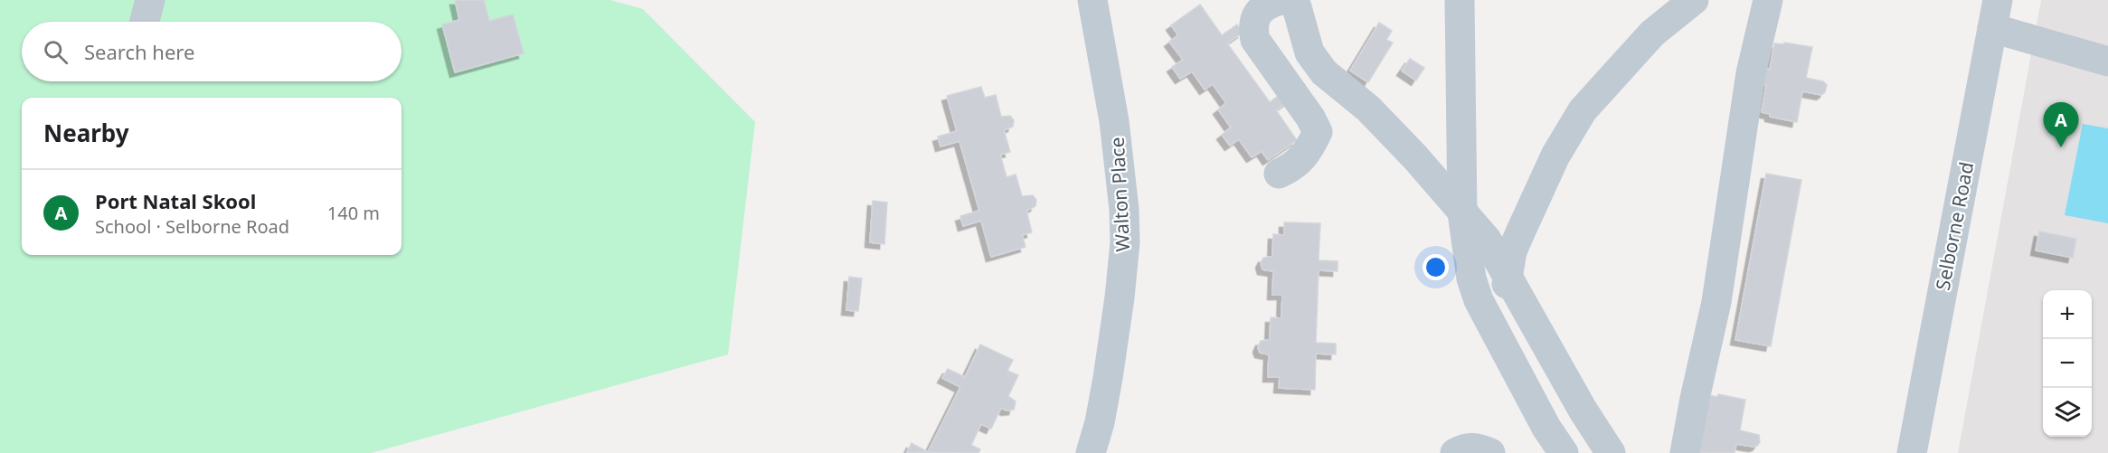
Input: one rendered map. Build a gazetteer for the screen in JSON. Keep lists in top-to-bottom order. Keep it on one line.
{"streets":{"street":["Walton Place","Selborne Road"]},"page":{"search":"Search here","heading":"Nearby","pins":"A","list":[{"mark":"A","name":"Port Natal Skool","note":"School · Selborne Road","value":"140 m"}],"map_buttons":["+","−"]}}
